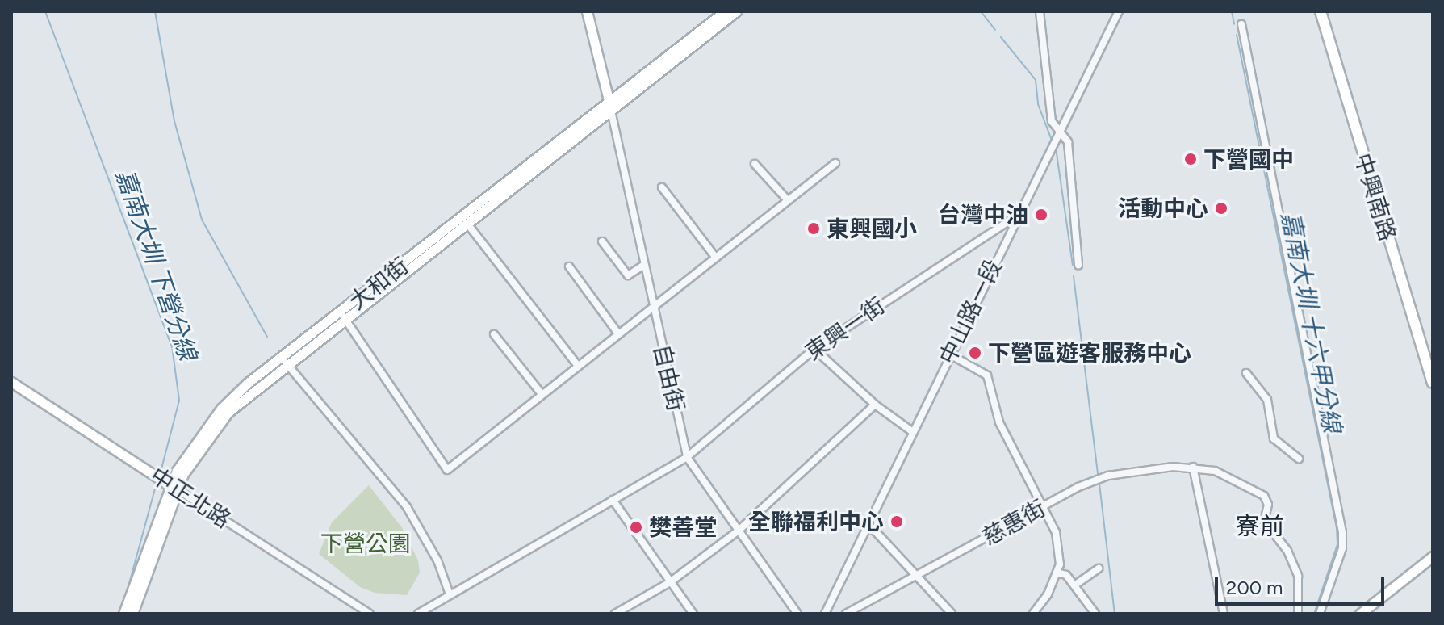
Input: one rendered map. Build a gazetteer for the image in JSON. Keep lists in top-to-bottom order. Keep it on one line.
{"streets":{"main road":["中興南路","大和街","中正北路"],"street":["中山路一段","東興一街","自由街","慈惠街"]},"crossings":[["大和街","自由街"],["大和街","中正北路"],["中山路一段","東興一街"],["東興一街","自由街"]],"districts":["寮前"],"water":["嘉南大圳 下營分線","嘉南大圳 十六甲分線"],"parks":["下營公園"],"places":["下營國中","活動中心","台灣中油","東興國小","下營區遊客服務中心","全聯福利中心","樊善堂"],"scale_bar":"200 m"}
